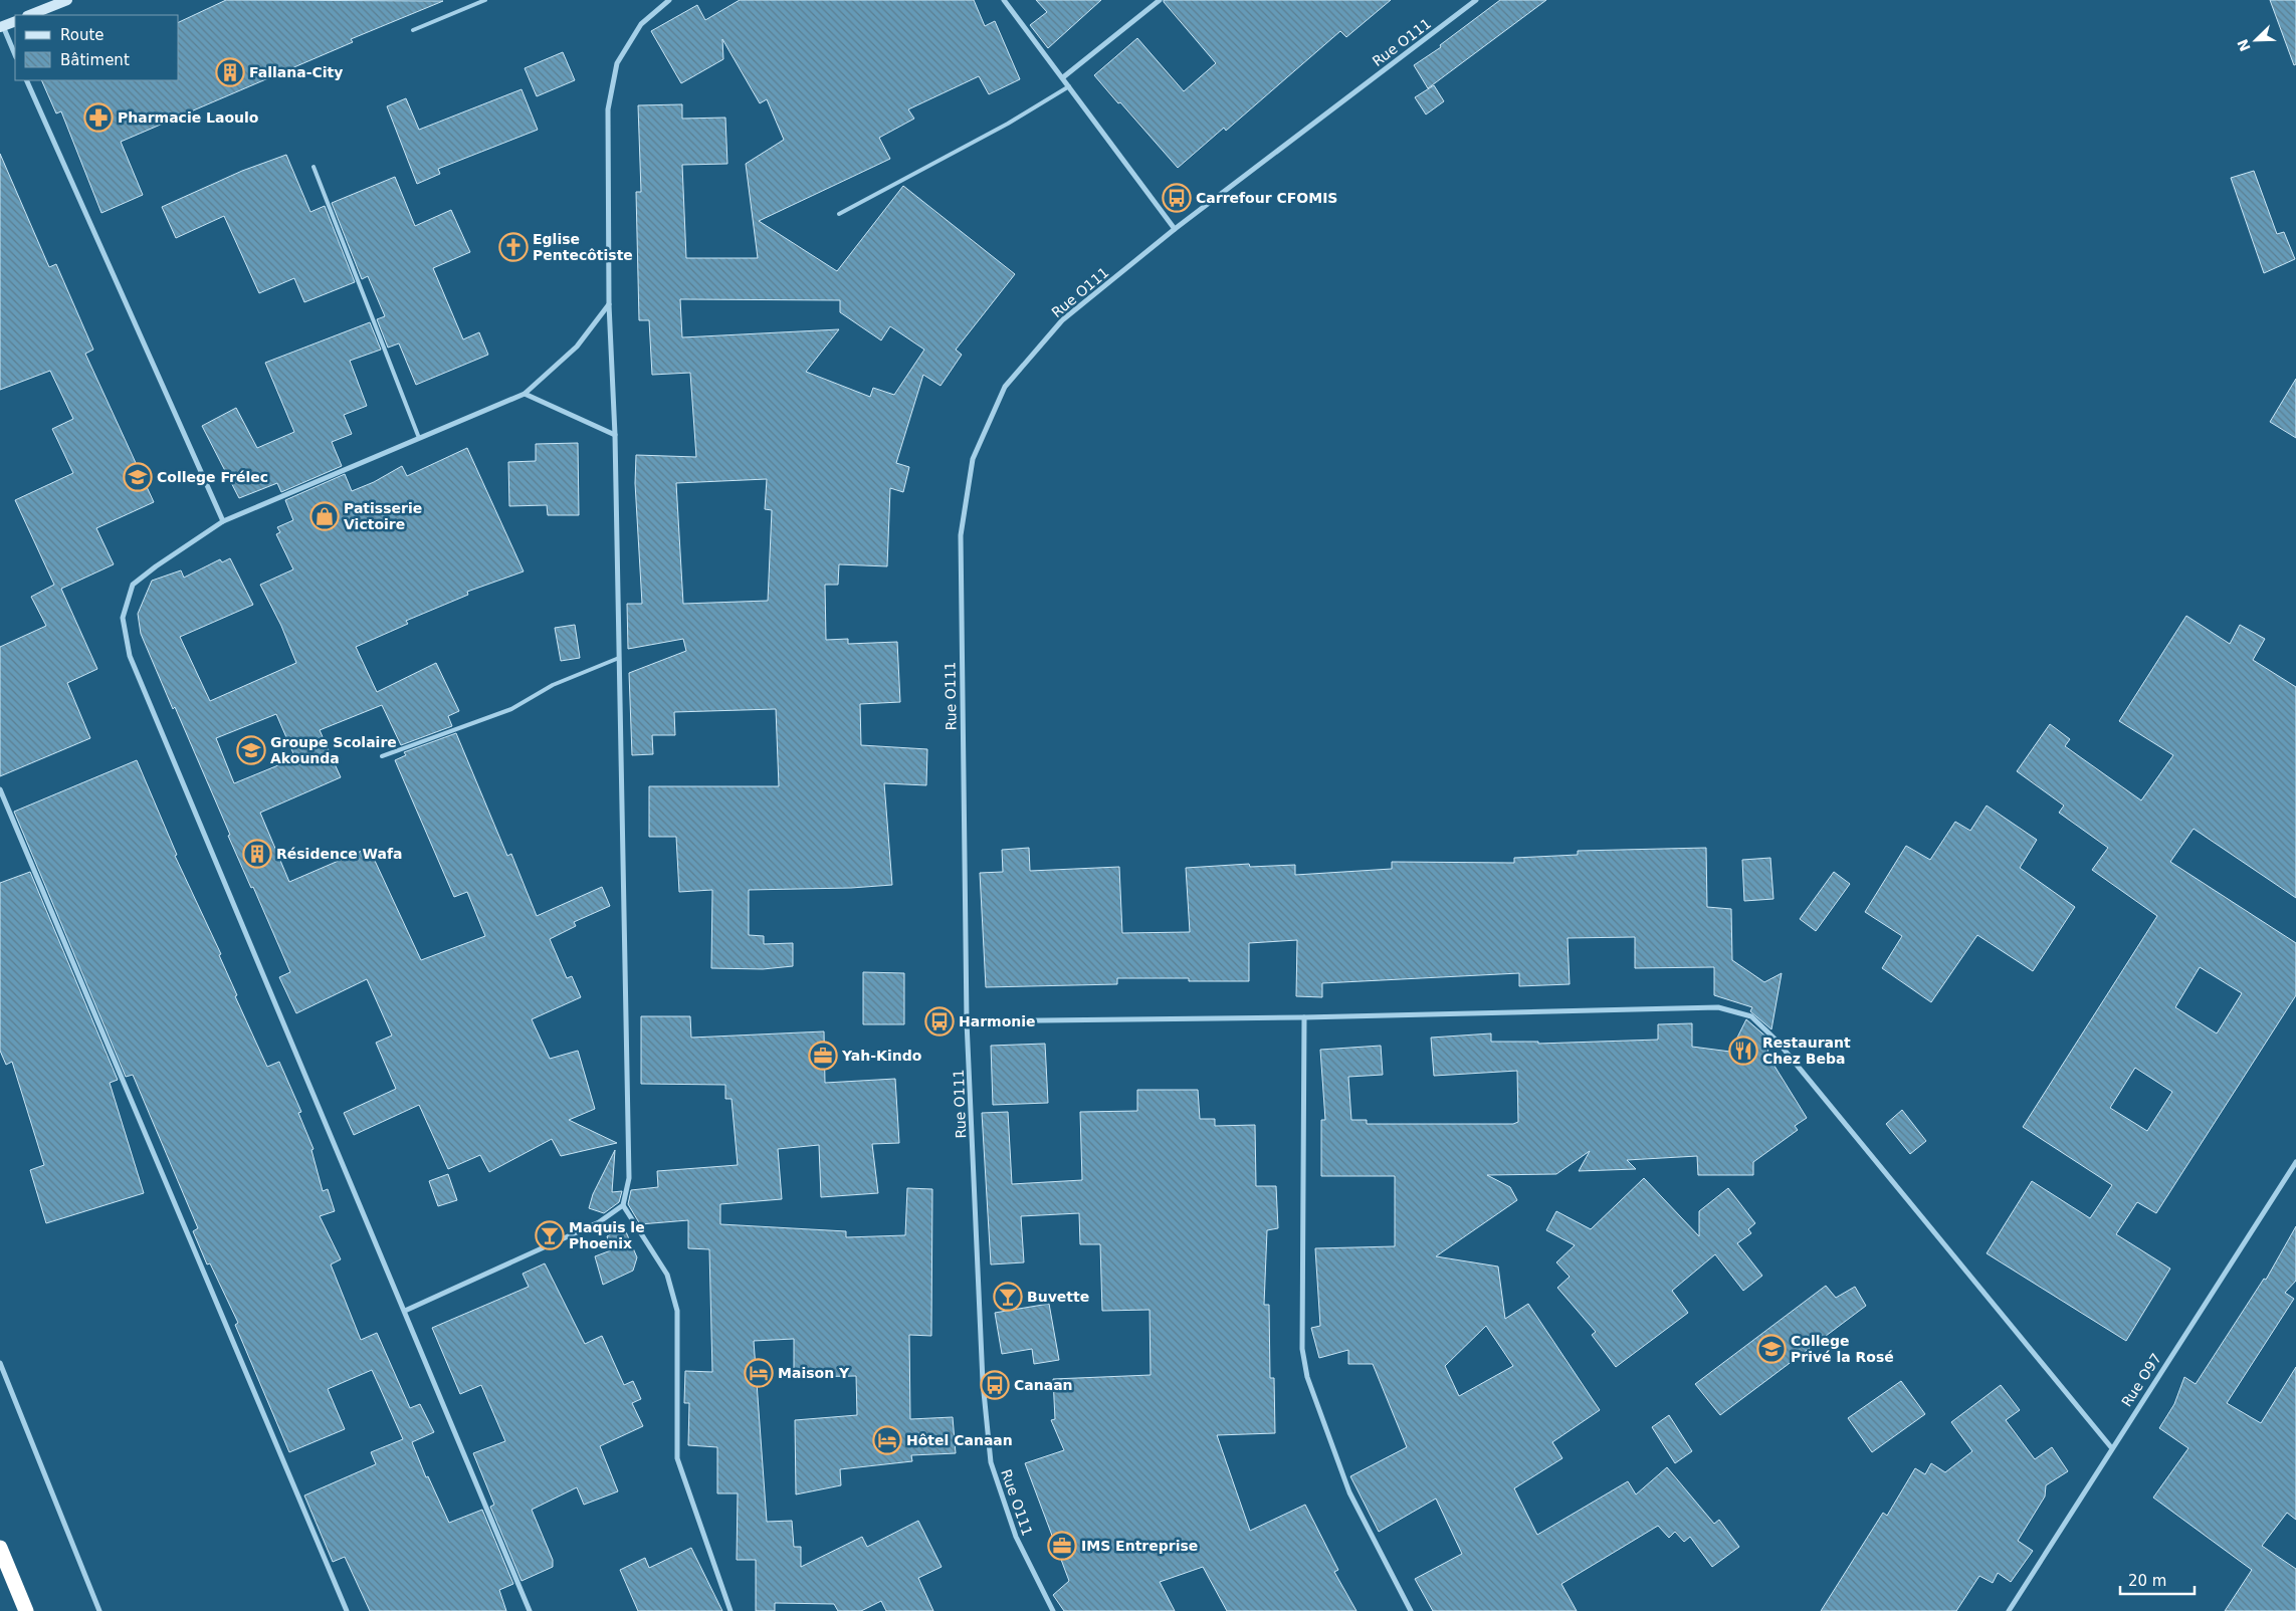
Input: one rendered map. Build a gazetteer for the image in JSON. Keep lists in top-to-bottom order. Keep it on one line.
{"streets":{"street":["Rue O111","Rue O97"]},"places":{"building":["Fallana-City","Résidence Wafa"],"pharmacy":["Pharmacie Laoulo"],"bus stop":["Carrefour CFOMIS","Harmonie","Canaan"],"church":["Eglise Pentecôtiste"],"school or university":["College Frélec","Groupe Scolaire Akounda","College Privé la Rosé"],"shop":["Patisserie Victoire"],"restaurant":["Restaurant Chez Beba"],"office":["Yah-Kindo","IMS Entreprise"],"bar":["Maquis le Phoenix","Buvette"],"hotel":["Maison Y","Hôtel Canaan"]},"legend":["Route","Bâtiment"],"scale_bar":"20 m","north":"bottom left"}
